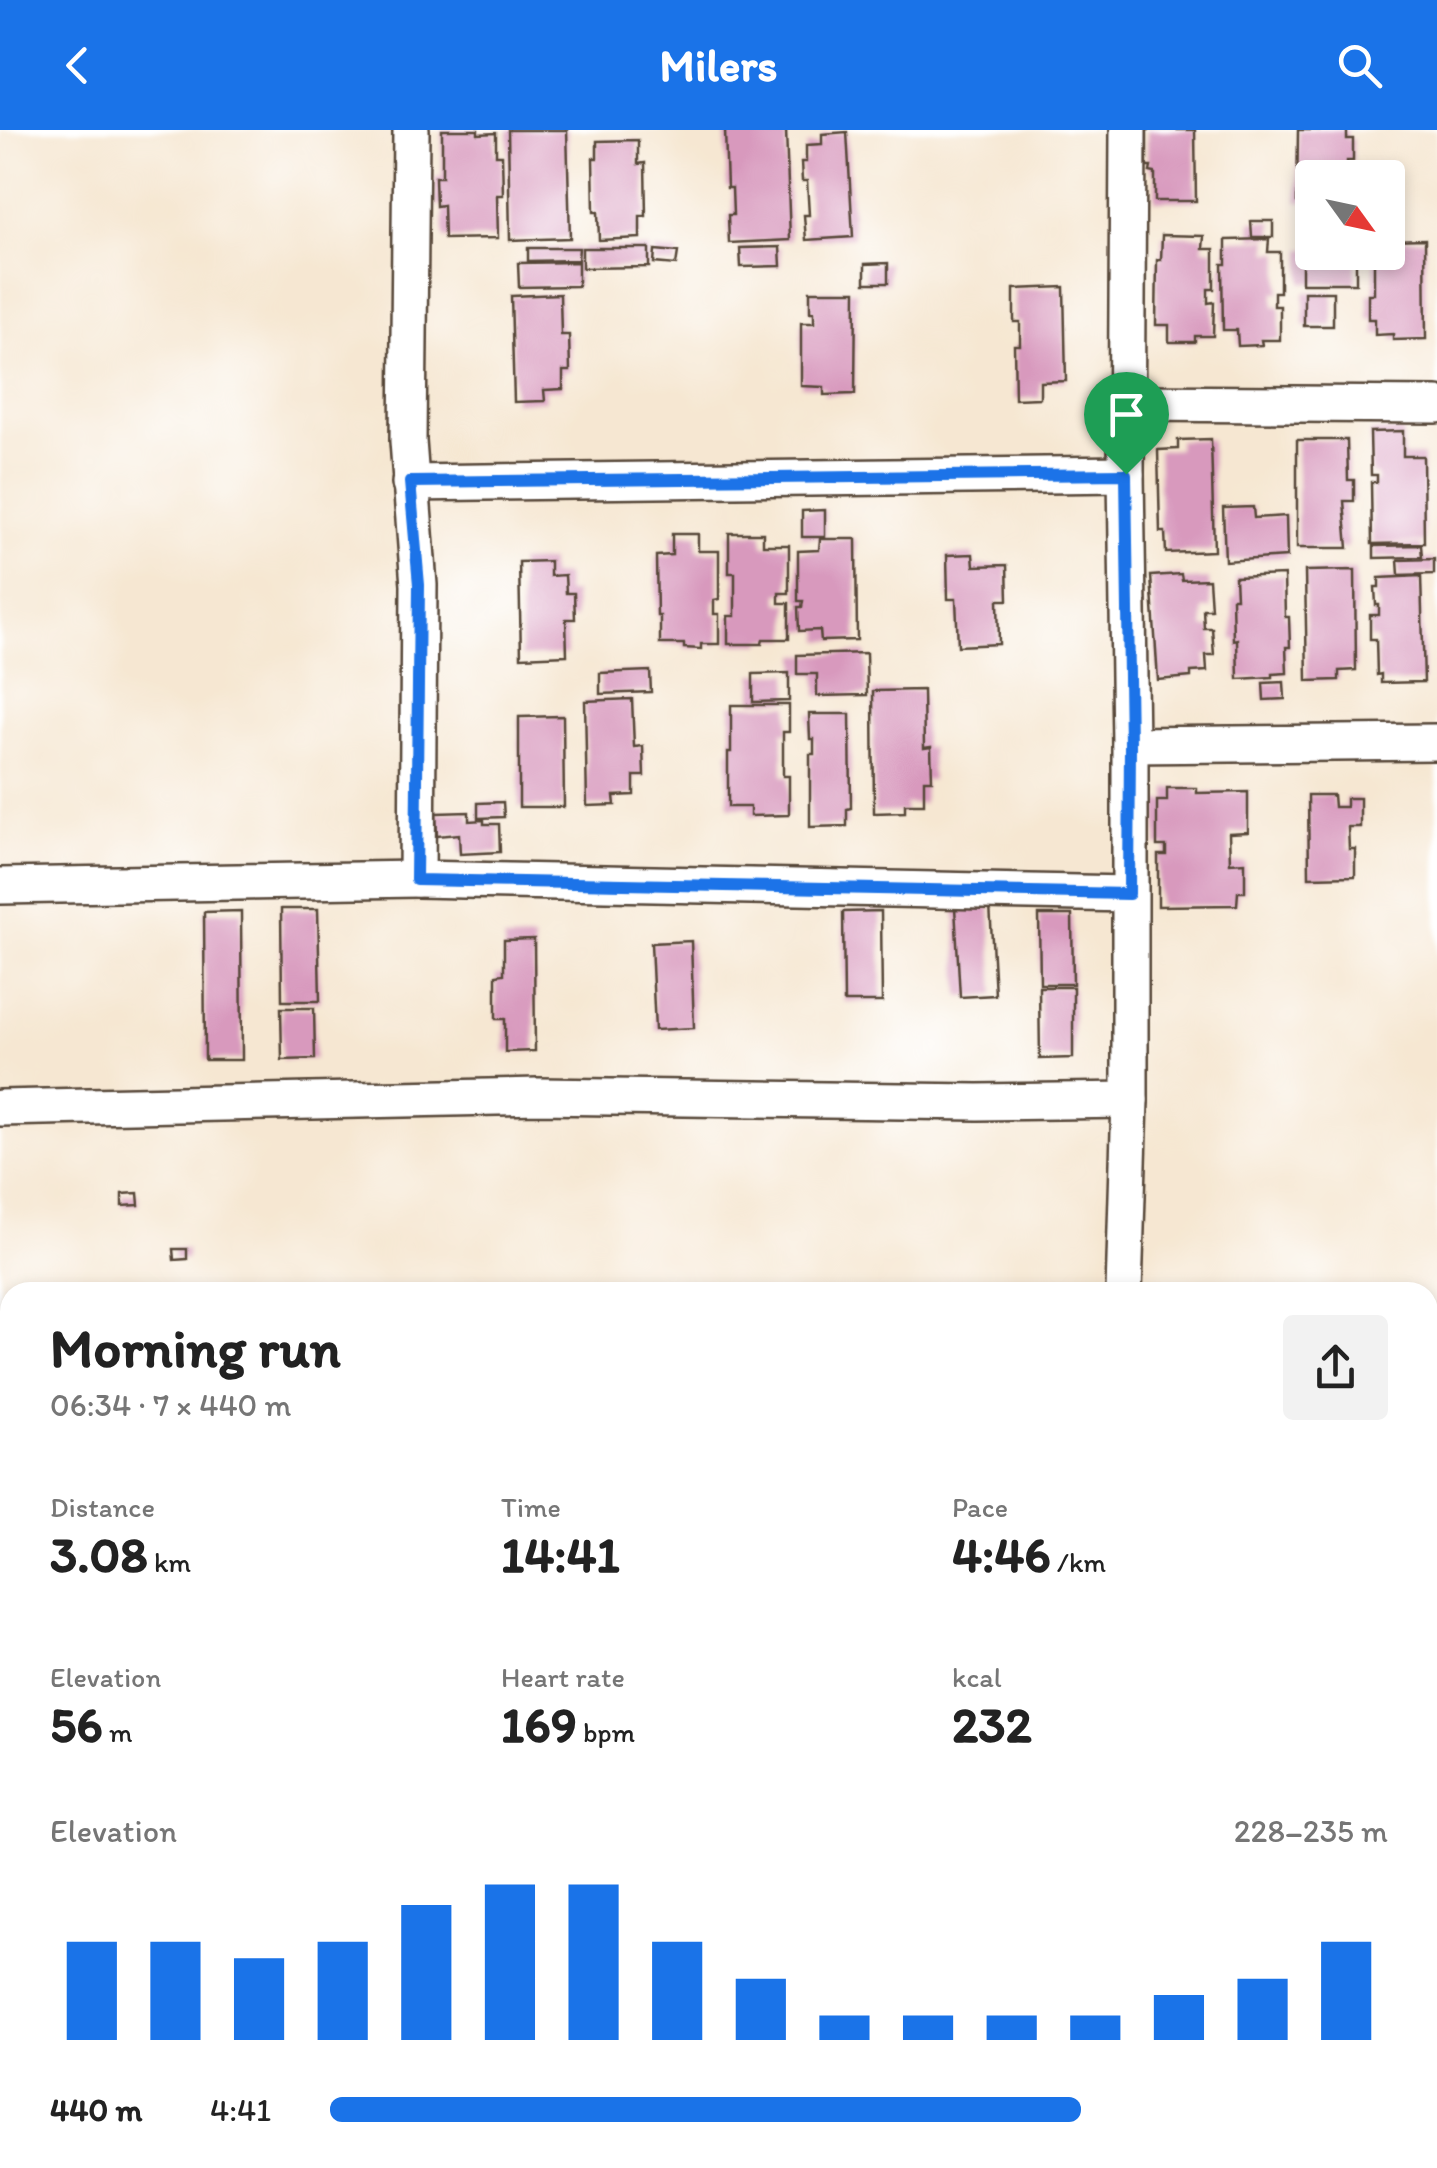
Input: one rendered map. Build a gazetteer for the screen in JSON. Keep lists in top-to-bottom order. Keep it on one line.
{"north":"bottom right","page":{"header":"Milers","heading":["Morning run","06:34 · 7 × 440 m"],"stats":[["Distance","3.08 km"],["Time","14:41"],["Pace","4:46 /km"],["Elevation","56 m"],["Heart rate","169 bpm"],["kcal","232"]],"chart":["Elevation","228–235 m"],"list":[{"name":"440 m","note":"4:41"}]}}
